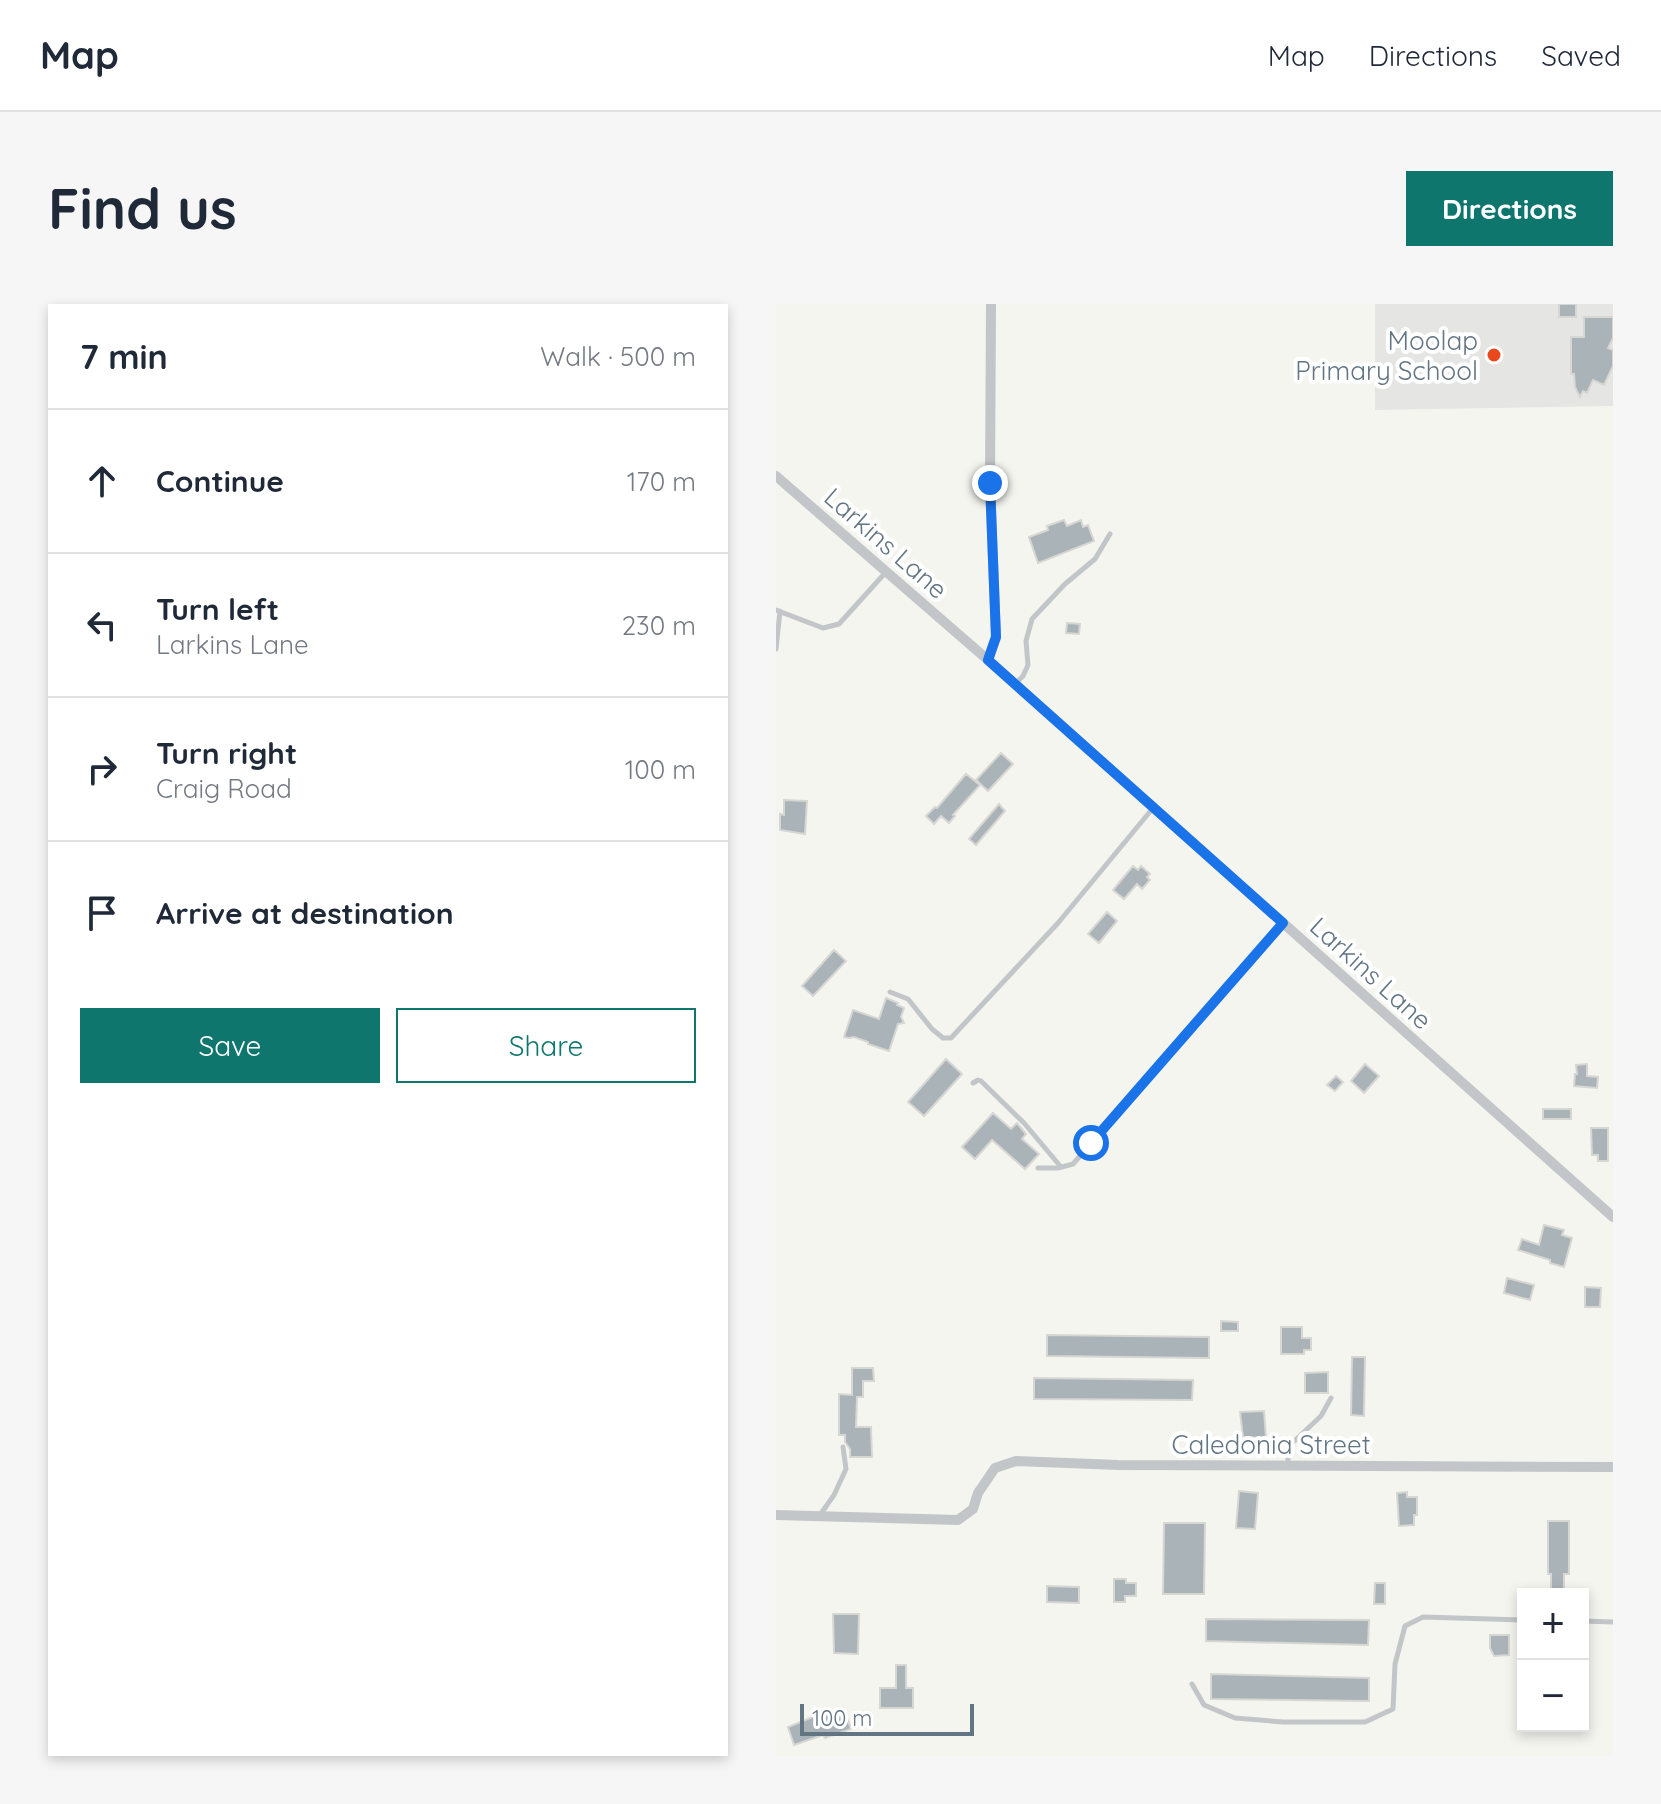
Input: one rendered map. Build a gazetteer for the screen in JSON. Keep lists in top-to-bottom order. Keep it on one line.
{"streets":{"street":["Larkins Lane","Caledonia Street"]},"places":["Moolap Primary School"],"scale_bar":"100 m","page":{"header":"Map","nav":["Map","Directions","Saved"],"buttons":["Directions",["Save","Share"]],"title":"Find us","heading":["7 min","Walk · 500 m"],"list":[["Continue","170 m"],["Turn left","Larkins Lane","230 m"],["Turn right","Craig Road","100 m"],"Arrive at destination"],"map_buttons":["+","−"],"scale":"100 m"}}
